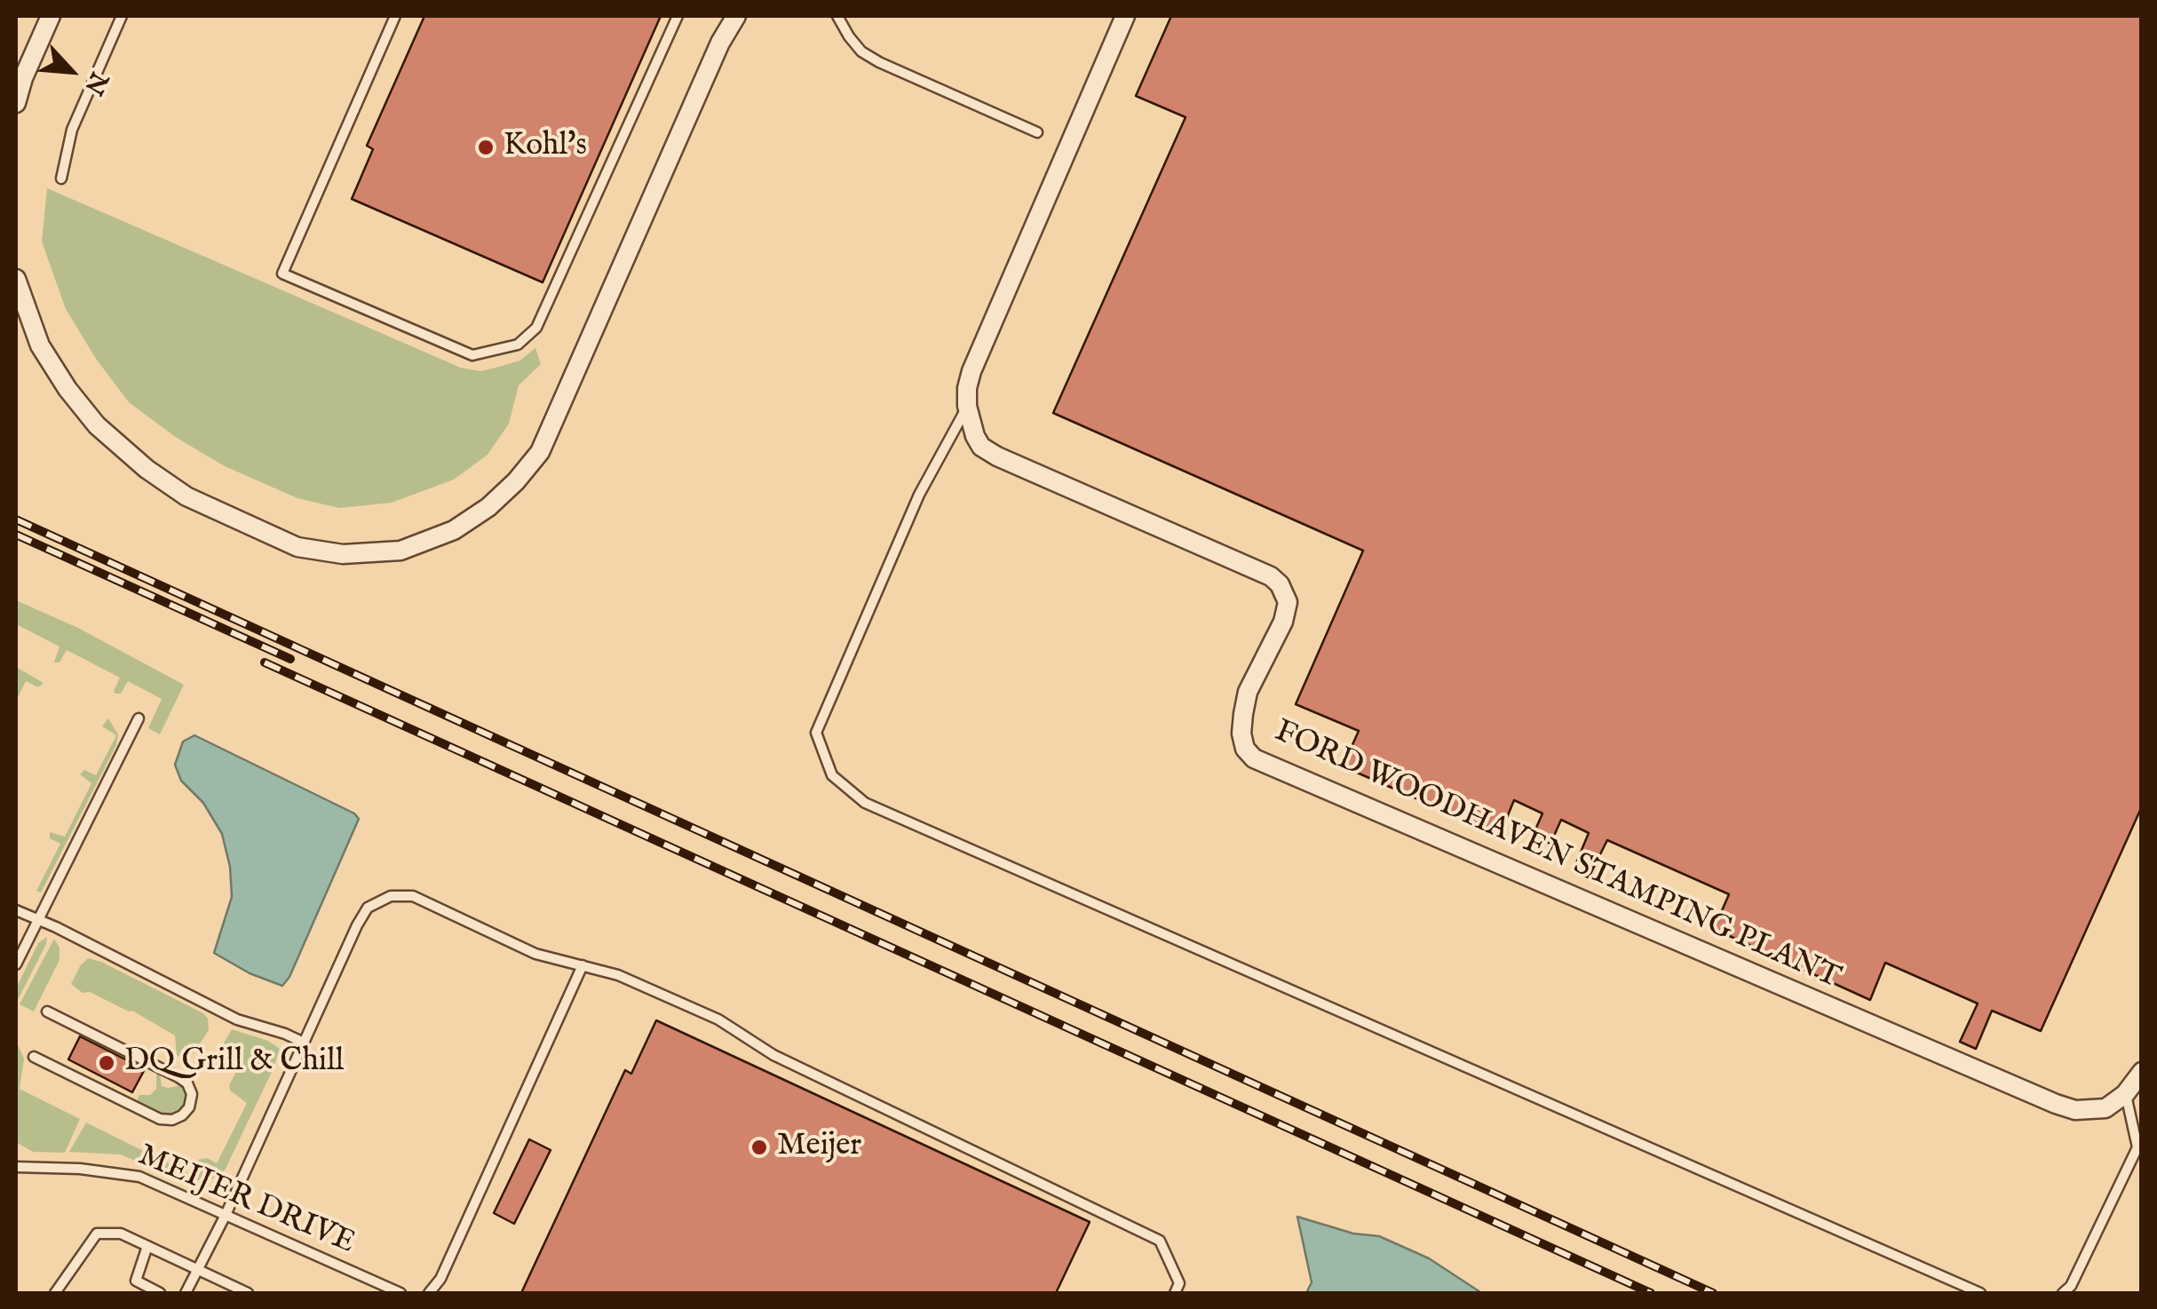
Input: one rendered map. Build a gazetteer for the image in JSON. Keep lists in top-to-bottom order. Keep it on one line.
{"streets":{"street":["FORD WOODHAVEN STAMPING PLANT"],"lane":["MEIJER DRIVE"]},"places":["Kohl's","DQ Grill & Chill","Meijer"],"north":"bottom right"}
